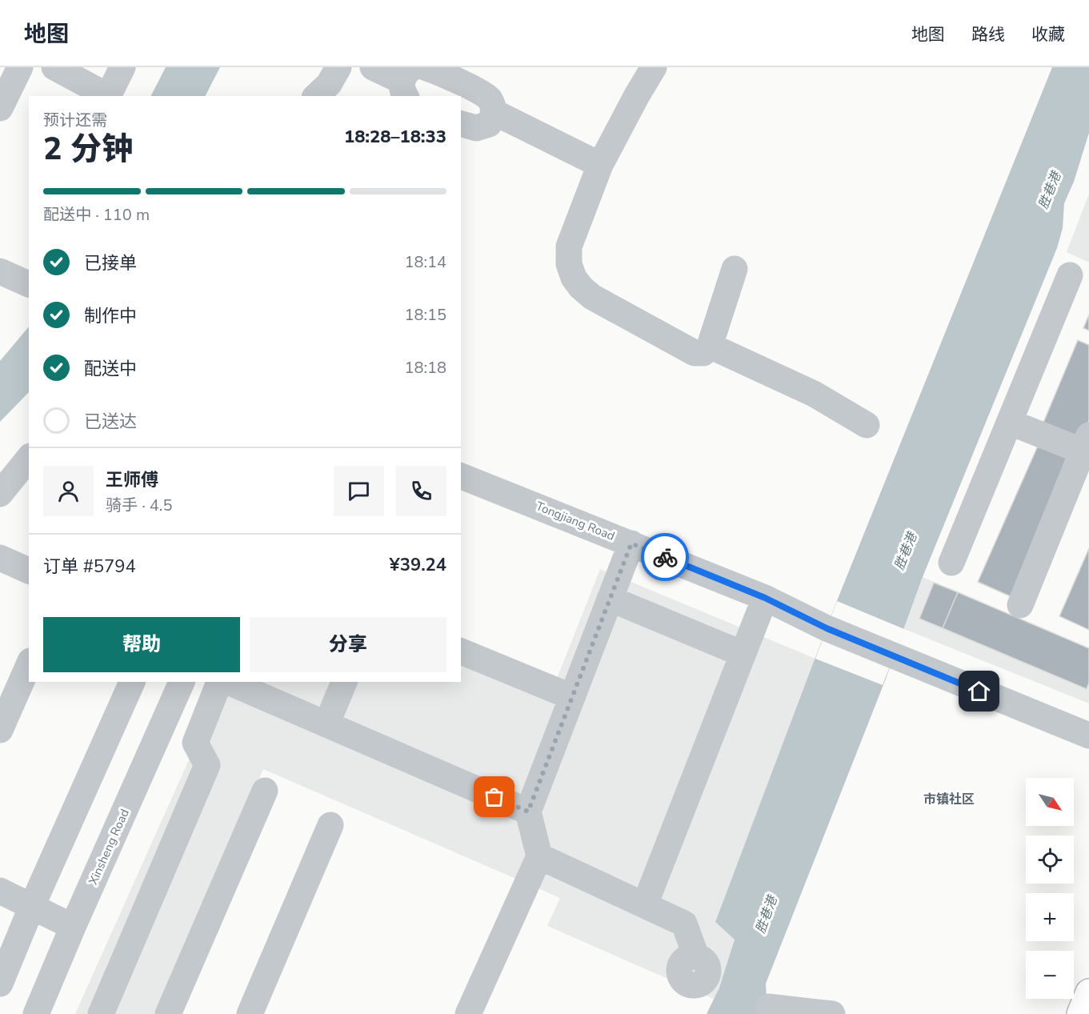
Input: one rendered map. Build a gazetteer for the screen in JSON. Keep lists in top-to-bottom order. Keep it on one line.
{"streets":{"street":["Tongjiang Road","Xinsheng Road"]},"districts":["市镇社区"],"water":["胜巷港"],"north":"bottom right","page":{"header":"地图","nav":["地图","路线","收藏"],"heading":["2 分钟","预计还需","18:28–18:33"],"panel":["王师傅","骑手 · 4.5","订单 #5794","¥39.24"],"bar":"配送中 · 110 m","list":[["已接单","18:14"],["制作中","18:15"],["配送中","18:18"],"已送达"],"buttons":["帮助","分享"],"map_buttons":["+","−"]}}
